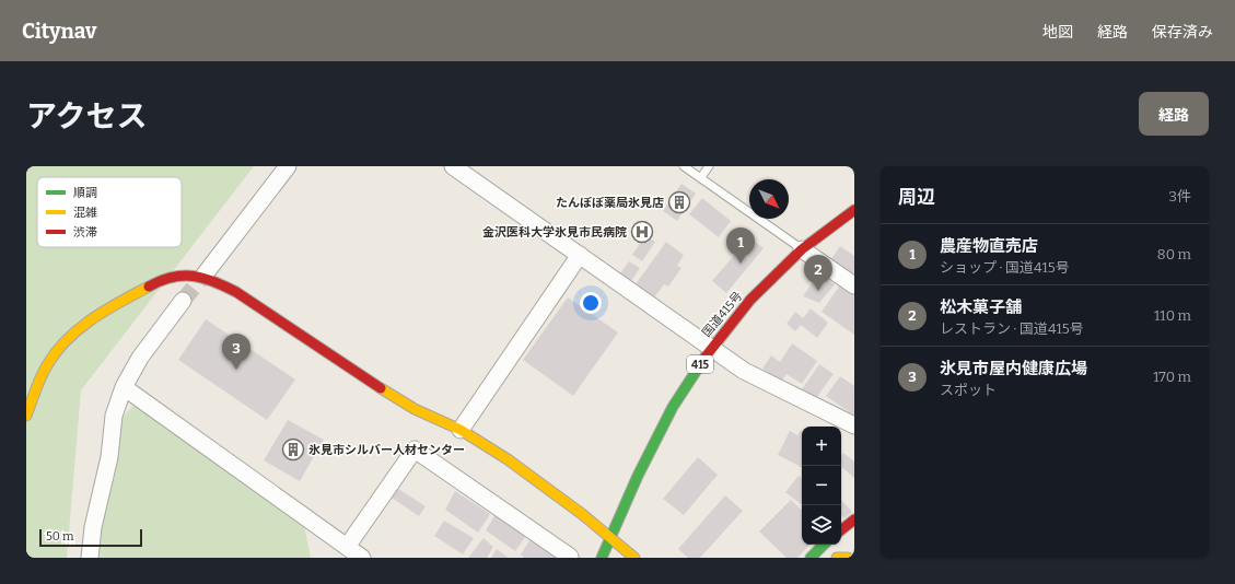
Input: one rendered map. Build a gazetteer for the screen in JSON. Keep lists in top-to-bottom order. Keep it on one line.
{"streets":{"main road":["国道415号","415"]},"places":{"building":["たんぽぽ薬局氷見店","氷見市シルバー人材センター"],"hospital":["金沢医科大学氷見市民病院"]},"legend":["順調","混雑","渋滞"],"scale_bar":"50 m","north":"bottom right","page":{"header":"Citynav","nav":["地図","経路","保存済み"],"title":"アクセス","buttons":"経路","heading":["周辺","3件"],"list":[{"mark":"1","name":"農産物直売店","note":"ショップ · 国道415号","value":"80 m"},{"mark":"2","name":"松木菓子舗","note":"レストラン · 国道415号","value":"110 m"},{"mark":"3","name":"氷見市屋内健康広場","note":"スポット","value":"170 m"}],"pins":["1","2","3"],"map_buttons":["+","−"],"scale":"50 m"}}
